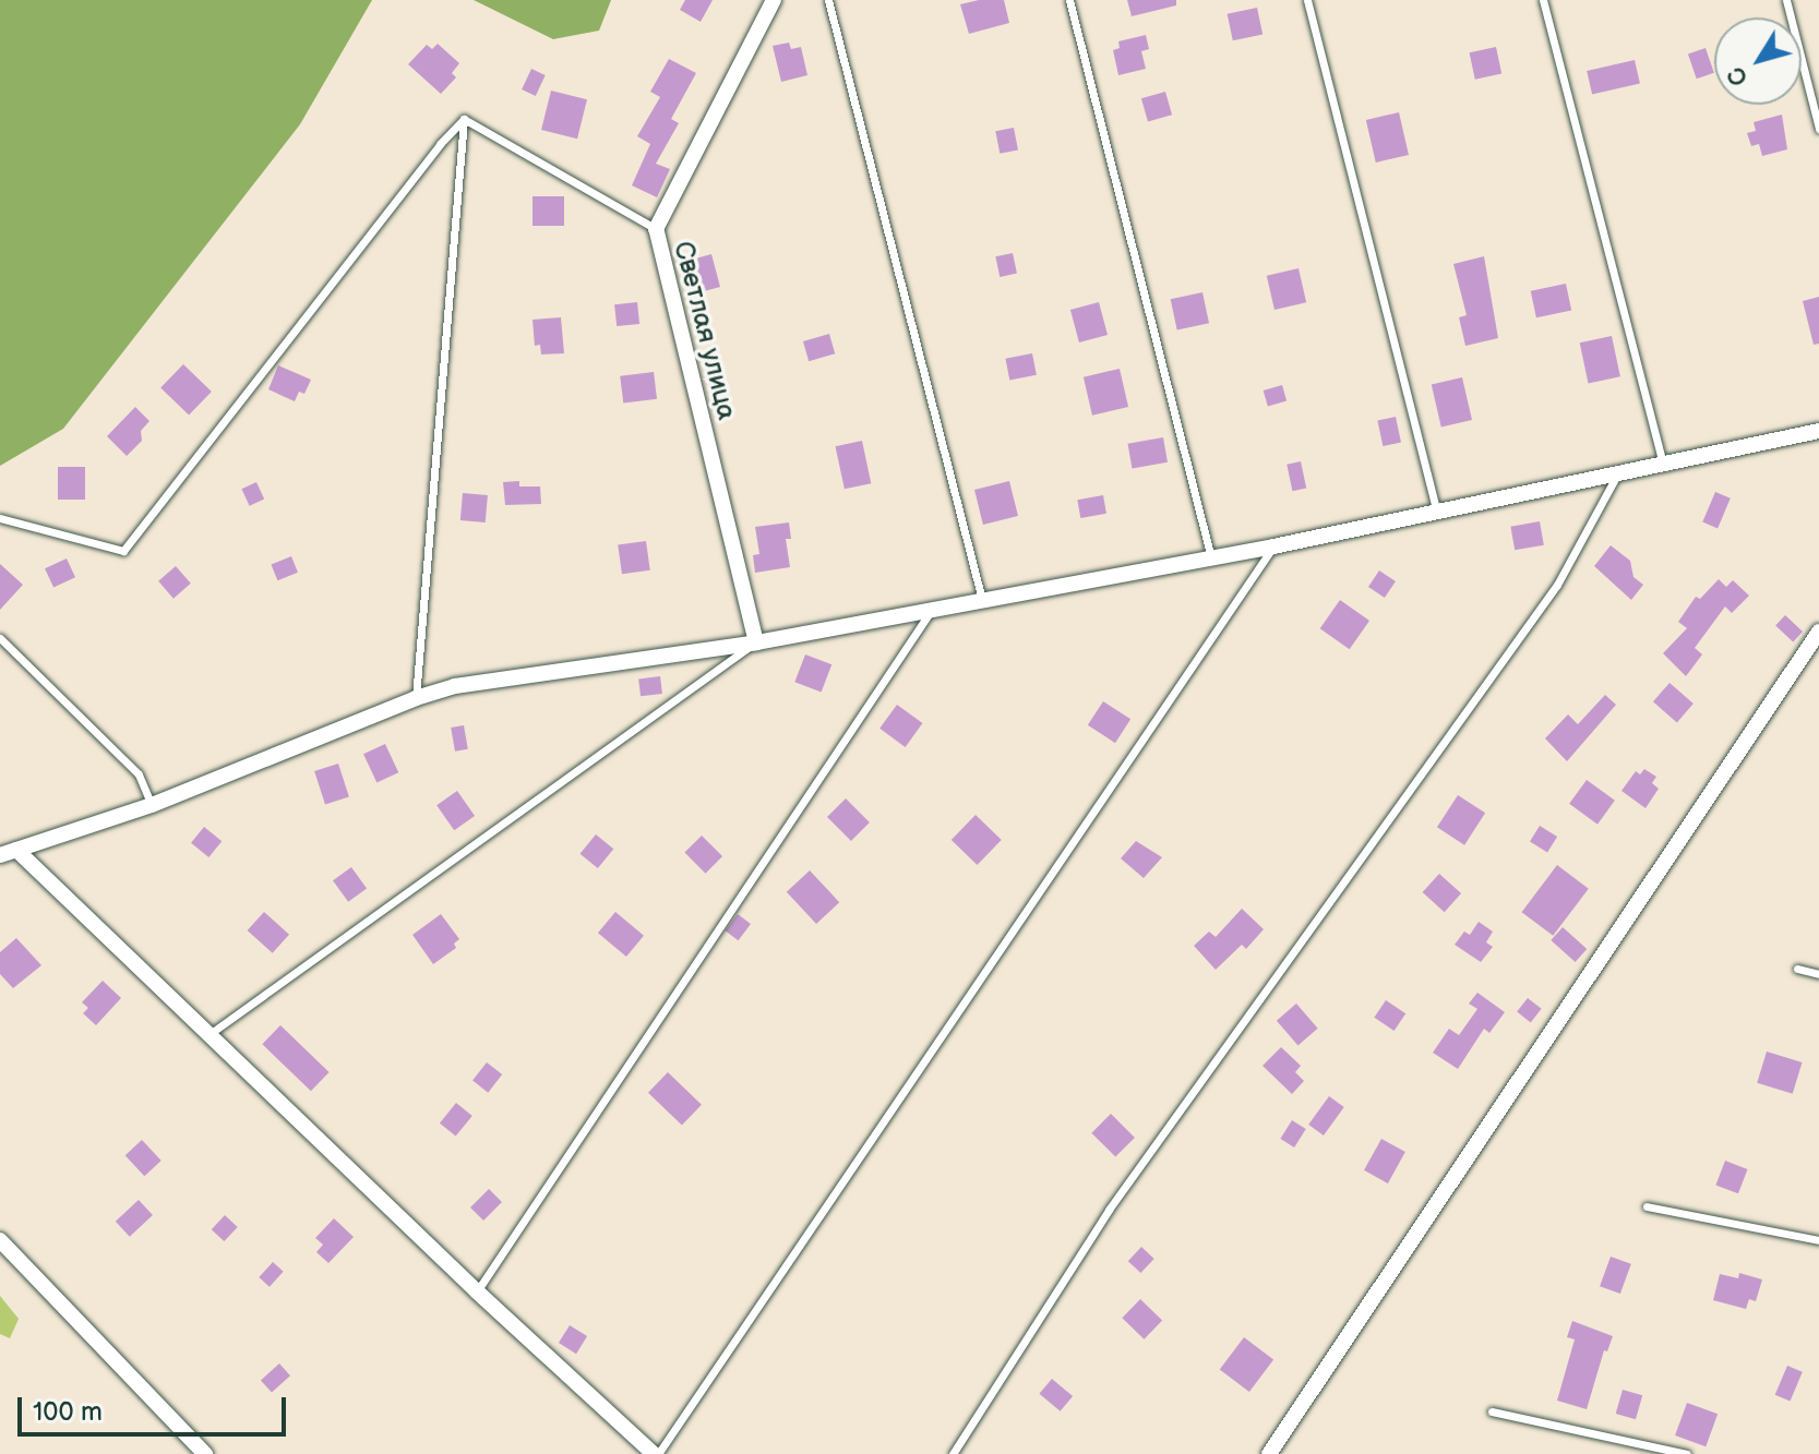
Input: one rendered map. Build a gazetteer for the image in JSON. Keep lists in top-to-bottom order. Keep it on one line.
{"streets":{"street":["Светлая улица"]},"scale_bar":"100 m","north":"bottom left"}
